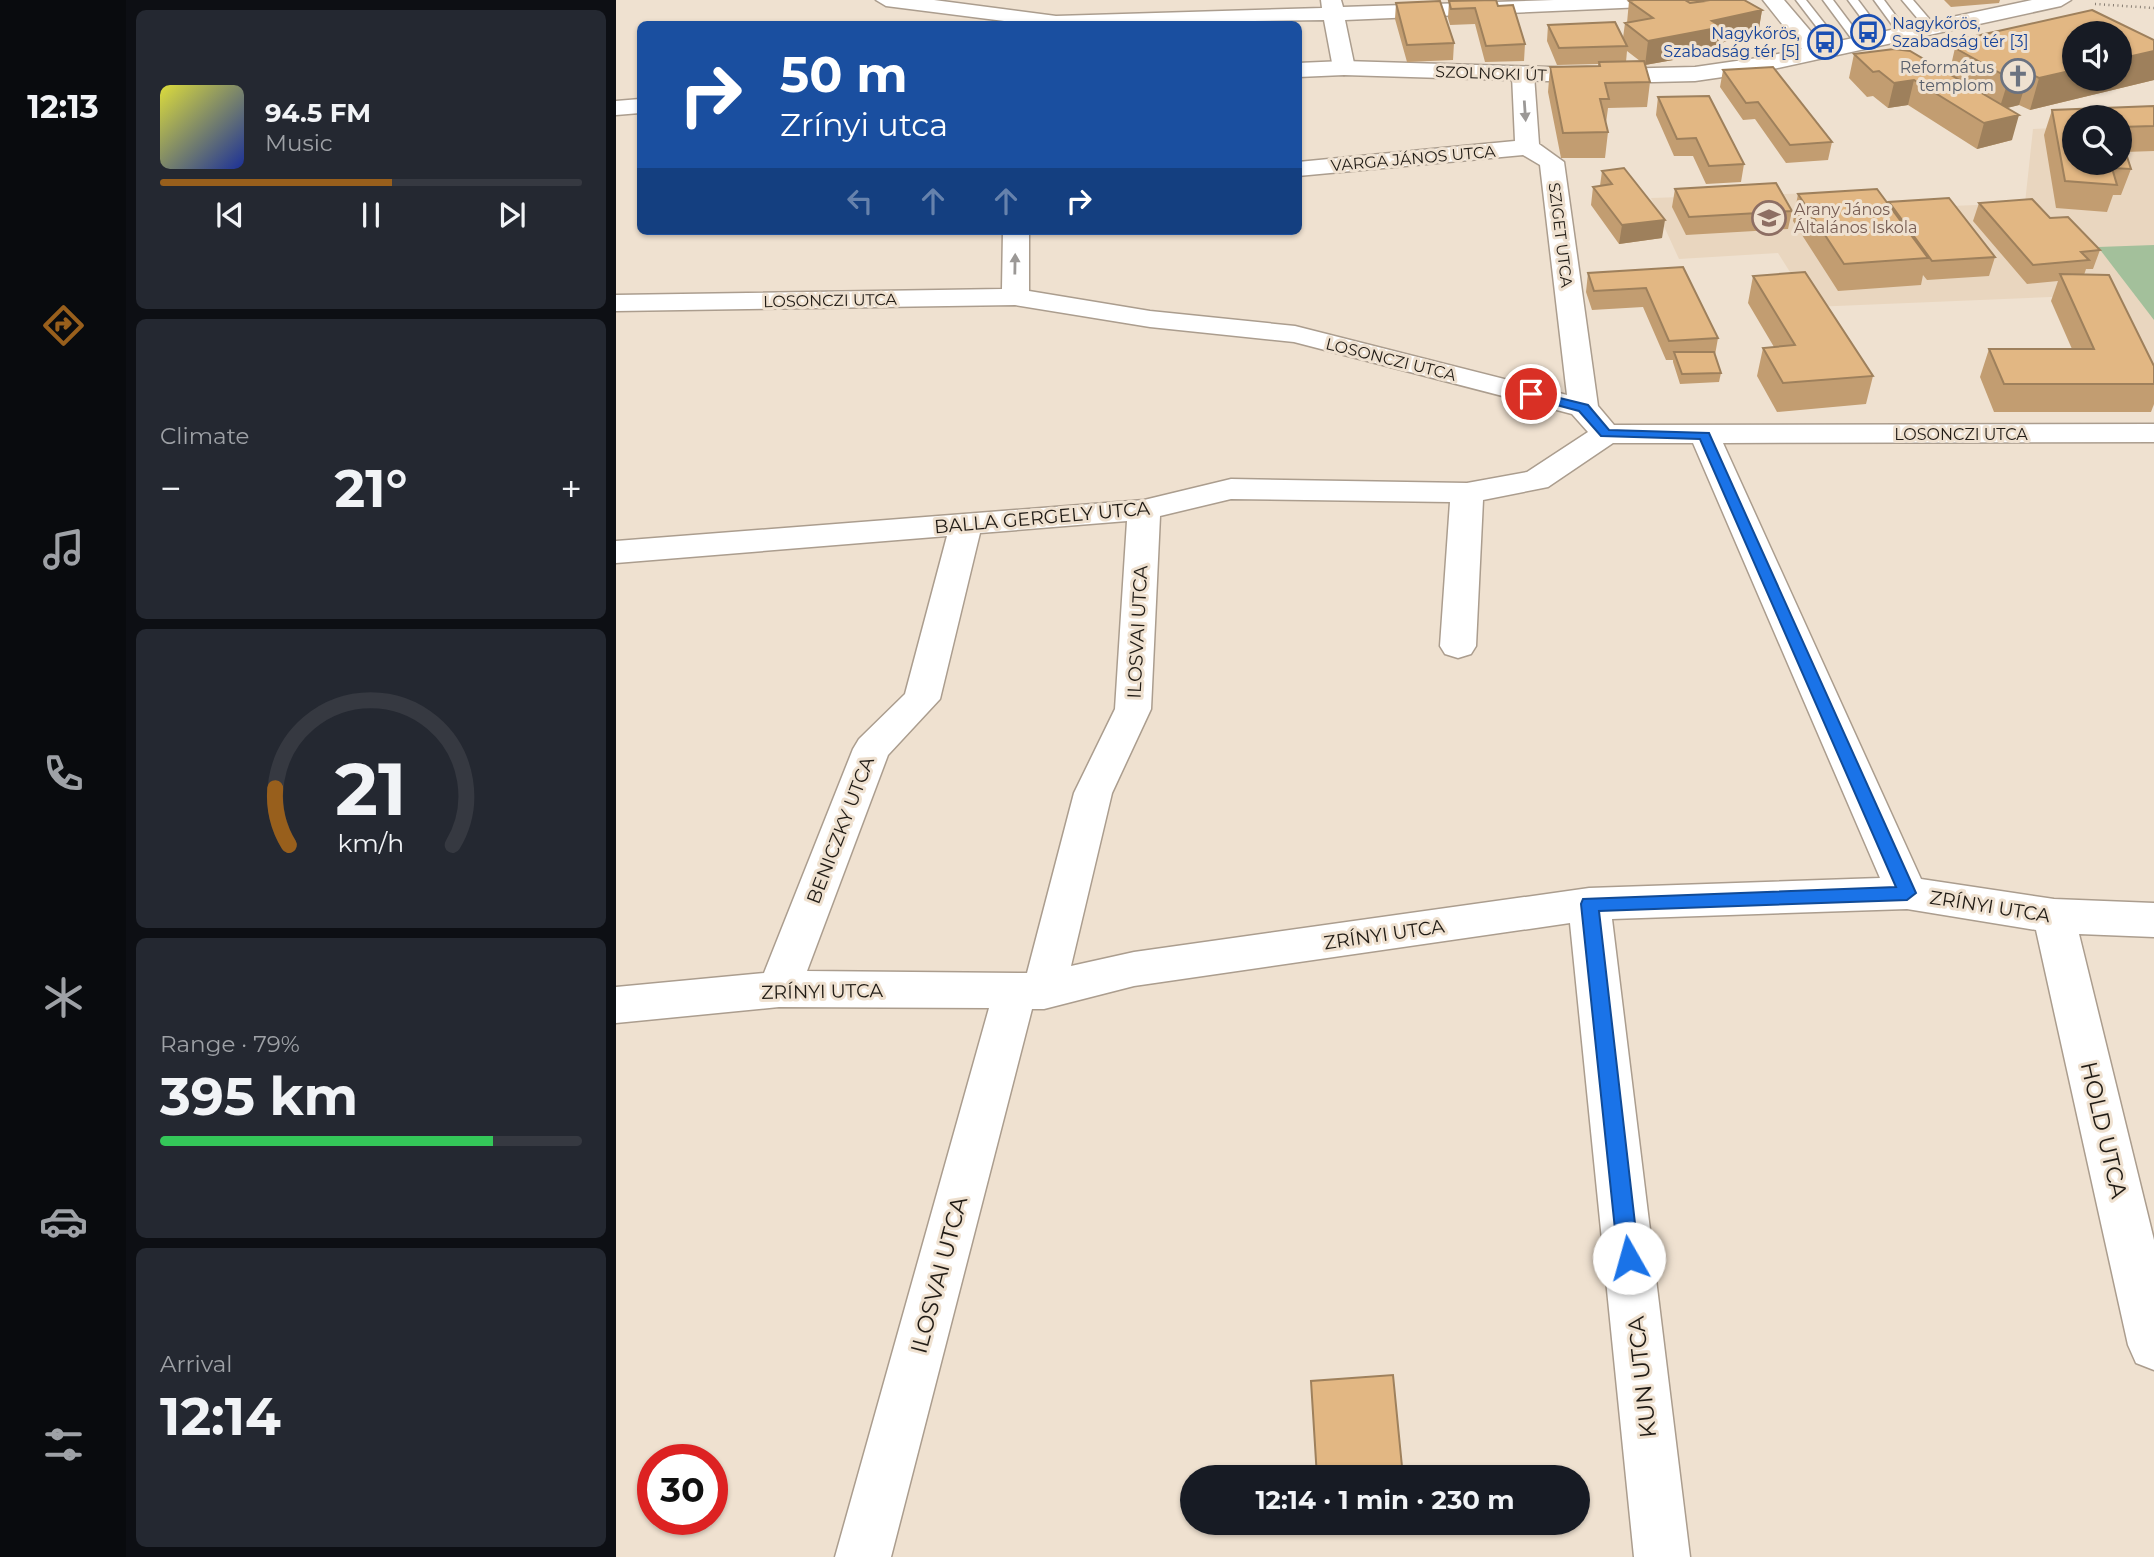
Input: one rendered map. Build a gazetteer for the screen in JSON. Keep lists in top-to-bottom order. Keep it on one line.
{"streets":{"street":["SZOLNOKI ÚT","VARGA JÁNOS UTCA","SZIGET UTCA","LOSONCZI UTCA","BALLA GERGELY UTCA","ILOSVAI UTCA","BENICZKY UTCA","ZRÍNYI UTCA","HOLD UTCA","KUN UTCA"]},"crossings":[["VARGA JÁNOS UTCA","SZIGET UTCA"],["SZIGET UTCA","LOSONCZI UTCA"],["LOSONCZI UTCA","BALLA GERGELY UTCA"],["BALLA GERGELY UTCA","ILOSVAI UTCA"],["BALLA GERGELY UTCA","BENICZKY UTCA"],["ILOSVAI UTCA","ZRÍNYI UTCA"],["BENICZKY UTCA","ZRÍNYI UTCA"],["ZRÍNYI UTCA","HOLD UTCA"],["ZRÍNYI UTCA","KUN UTCA"]],"places":{"bus stop":["Nagykőrös, Szabadság tér [3]","Nagykőrös, Szabadság tér [5]"],"church":["Református templom"],"school or university":["Arany János Általános Iskola"]},"page":{"tabs":"12:13","turn":["50 m","Zrínyi utca"],"song":["94.5 FM","Music"],"tile":["Climate",["Range · 79%","395 km"],["Arrival","12:14"]],"heat":["−","21°","+"],"limit":"30","trip":"12:14 · 1 min · 230 m","gauge":["21","km/h"]}}
